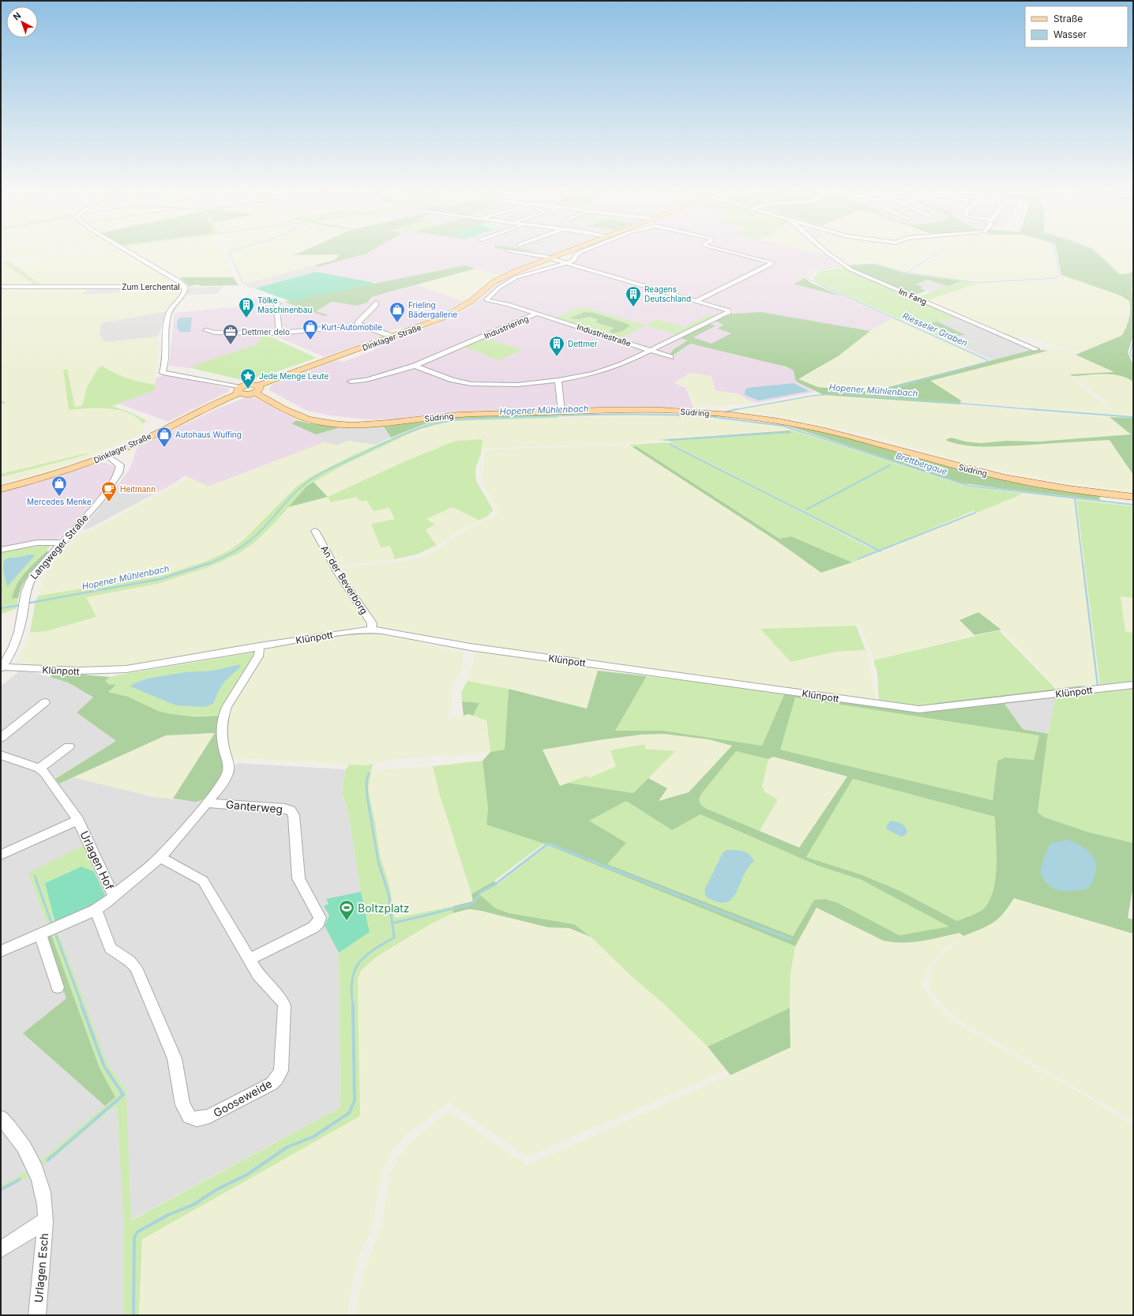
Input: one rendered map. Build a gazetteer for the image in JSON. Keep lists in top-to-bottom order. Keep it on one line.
{"streets":{"main road":["Dinklager Straße","Südring"],"street":["Zum Lerchental","Im Fang","Industriering","Industriestraße","Langweger Straße","An der Beverborg","Klünpott","Ganterweg","Urlagen Hof","Gooseweide","Urlagen Esch"]},"crossings":[["Zum Lerchental","Dinklager Straße"],["Industriering","Industriestraße"],["Dinklager Straße","Südring"],["Dinklager Straße","Langweger Straße"],["Langweger Straße","Klünpott"],["An der Beverborg","Klünpott"],["Ganterweg","Gooseweide"],["Urlagen Hof","Gooseweide"]],"water":["Riesseler Graben","Hopener Mühlenbach","Brettbergaue"],"places":{"building":["Reagens Deutschland","Tölke Maschinenbau","Dettmer"],"shop":["Frieling Bädergallerie","Kurt-Automobile","Autohaus Wulfing","Mercedes Menke"],"office":["Dettmer delo"],"place":["Jede Menge Leute"],"cafe":["Heitmann"],"sports":["Boltzplatz"]},"legend":["Straße","Wasser"],"north":"top left"}
